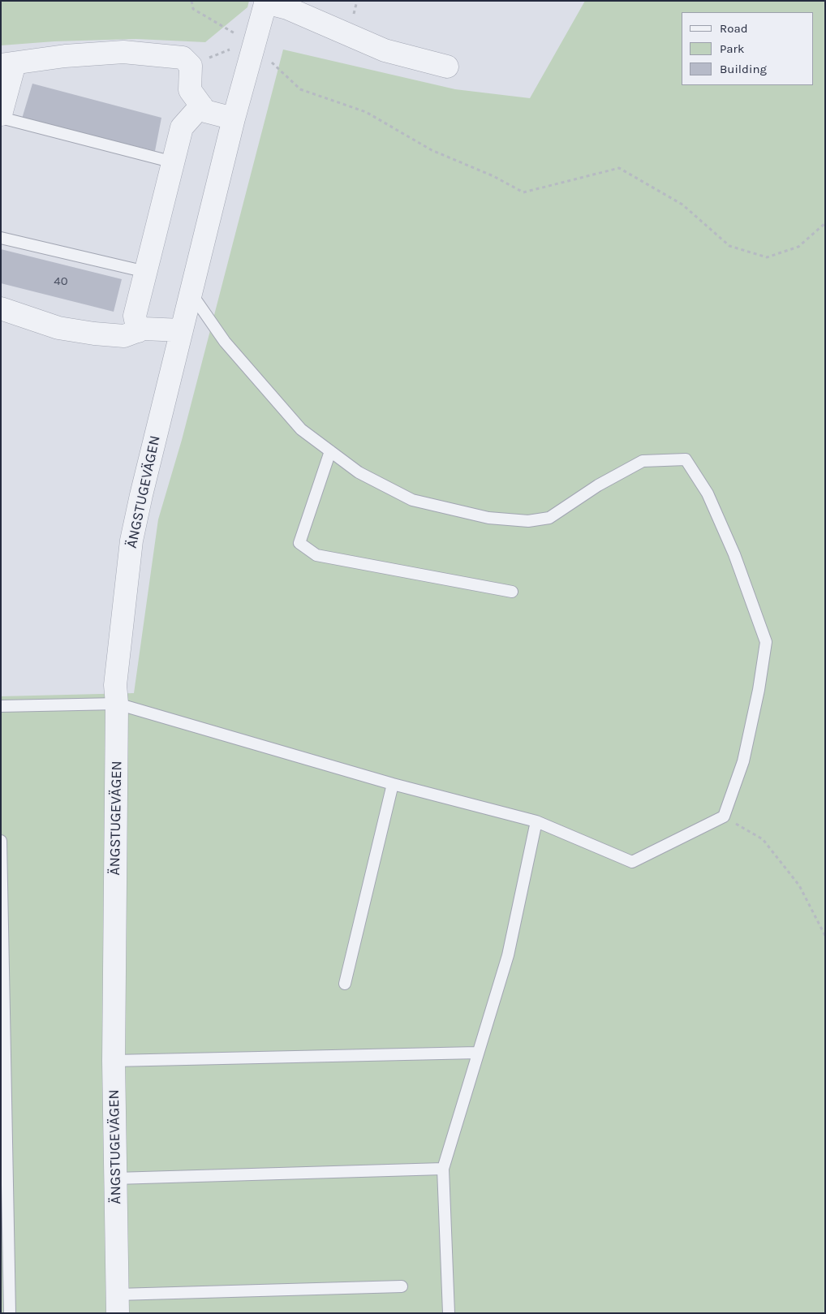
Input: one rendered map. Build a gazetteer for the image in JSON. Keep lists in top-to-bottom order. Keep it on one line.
{"streets":{"street":["ÄNGSTUGEVÄGEN"]},"house_numbers":["40"],"legend":["Road","Park","Building"]}
